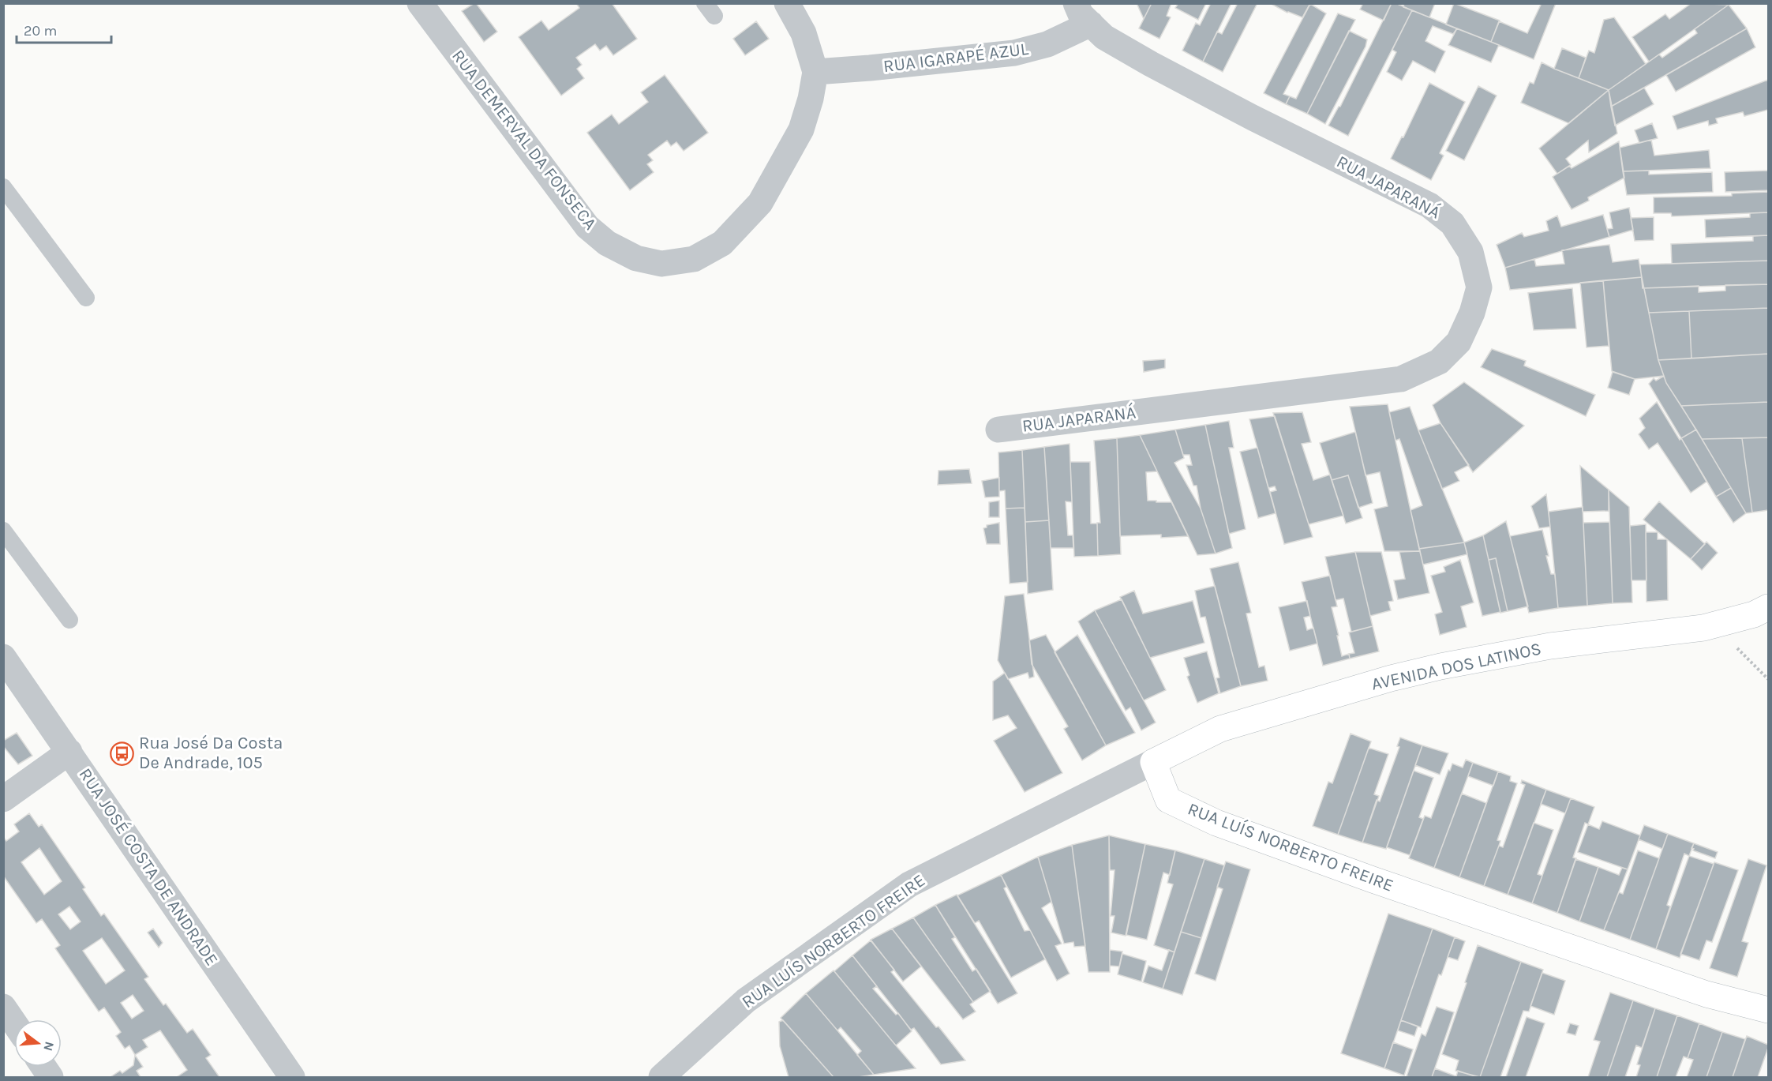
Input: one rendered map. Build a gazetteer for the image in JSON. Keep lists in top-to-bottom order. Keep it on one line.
{"streets":{"main road":["AVENIDA DOS LATINOS","RUA LUÍS NORBERTO FREIRE"],"street":["RUA IGARAPÉ AZUL","RUA DEMERVAL DA FONSECA","RUA JAPARANÁ","RUA JOSÉ COSTA DE ANDRADE"]},"crossings":[["RUA IGARAPÉ AZUL","RUA DEMERVAL DA FONSECA"],["RUA IGARAPÉ AZUL","RUA JAPARANÁ"],["AVENIDA DOS LATINOS","RUA LUÍS NORBERTO FREIRE"]],"places":{"bus stop":["Rua José Da Costa De Andrade, 105"]},"scale_bar":"20 m","north":"right"}
